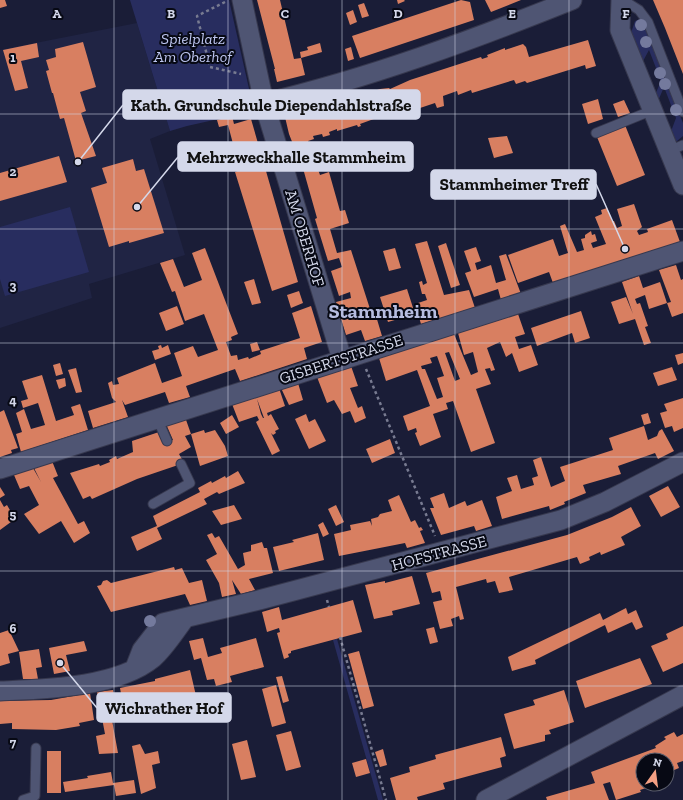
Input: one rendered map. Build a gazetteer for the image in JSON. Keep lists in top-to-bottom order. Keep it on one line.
{"streets":{"street":["AM OBERHOF","GISBERTSTRASSE","HOFSTRASSE"]},"crossings":[["AM OBERHOF","GISBERTSTRASSE"]],"districts":["Stammheim"],"parks":["Spielplatz Am Oberhof"],"places":["Kath. Grundschule Diependahlstraße","Mehrzweckhalle Stammheim","Stammheimer Treff","Wichrather Hof"],"north":"top","grid":{"columns":["A","B","C","D","E","F"],"rows":["1","2","3","4","5","6","7"]}}
